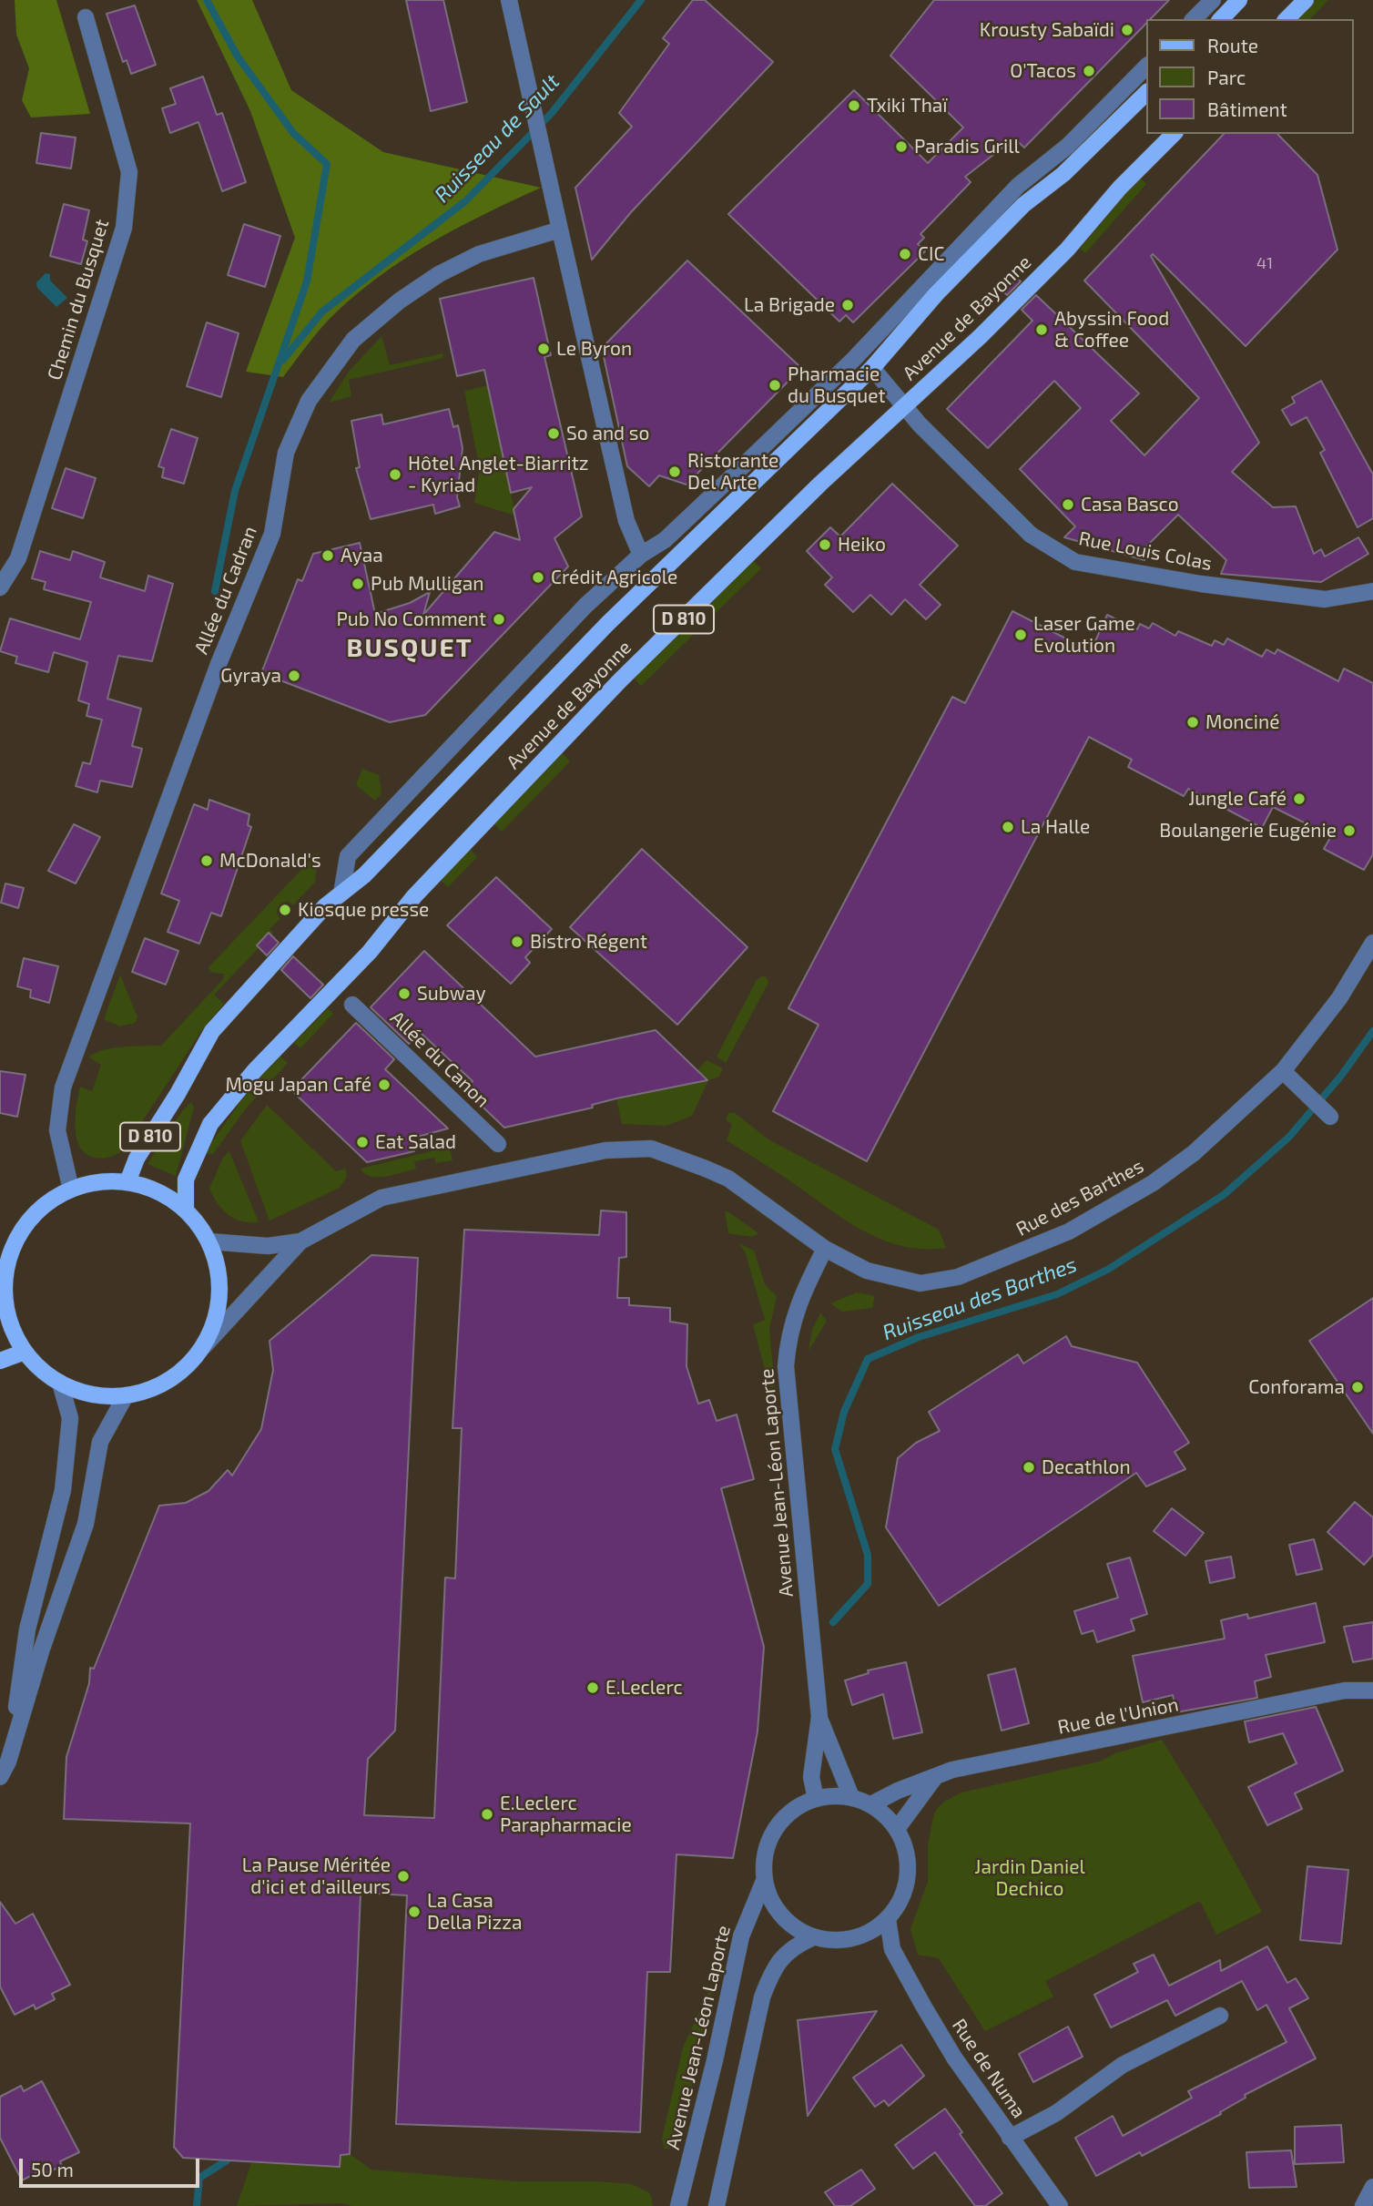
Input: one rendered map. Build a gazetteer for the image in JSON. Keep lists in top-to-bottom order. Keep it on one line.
{"streets":{"main road":["Avenue de Bayonne","D 810"],"street":["Chemin du Busquet","Rue Louis Colas","Allée du Cadran","Allée du Canon","Rue des Barthes","Avenue Jean-Léon Laporte","Rue de l'Union","Rue de Numa"]},"crossings":[["Avenue de Bayonne","Rue Louis Colas"],["Avenue de Bayonne","Allée du Cadran"],["Rue des Barthes","Avenue Jean-Léon Laporte"],["Avenue Jean-Léon Laporte","Rue de l'Union"],["Avenue Jean-Léon Laporte","Rue de Numa"],["Rue de l'Union","Rue de Numa"]],"districts":["BUSQUET"],"water":["Ruisseau de Sault","Ruisseau des Barthes"],"parks":["Jardin Daniel Dechico"],"places":["Krousty Sabaïdi","O'Tacos","Txiki Thaï","Paradis Grill","CIC","La Brigade","Abyssin Food & Coffee","Le Byron","Pharmacie du Busquet","So and so","Ristorante Del Arte","Hôtel Anglet-Biarritz - Kyriad","Casa Basco","Heiko","Ayaa","Crédit Agricole","Pub Mulligan","Pub No Comment","Laser Game Evolution","Gyraya","Monciné","Jungle Café","La Halle","Boulangerie Eugénie","McDonald's","Kiosque presse","Bistro Régent","Subway","Mogu Japan Café","Eat Salad","Conforama","Decathlon","E.Leclerc","E.Leclerc Parapharmacie","La Pause Méritée d'ici et d'ailleurs","La Casa Della Pizza"],"house_numbers":["41"],"legend":["Route","Parc","Bâtiment"],"scale_bar":"50 m"}
